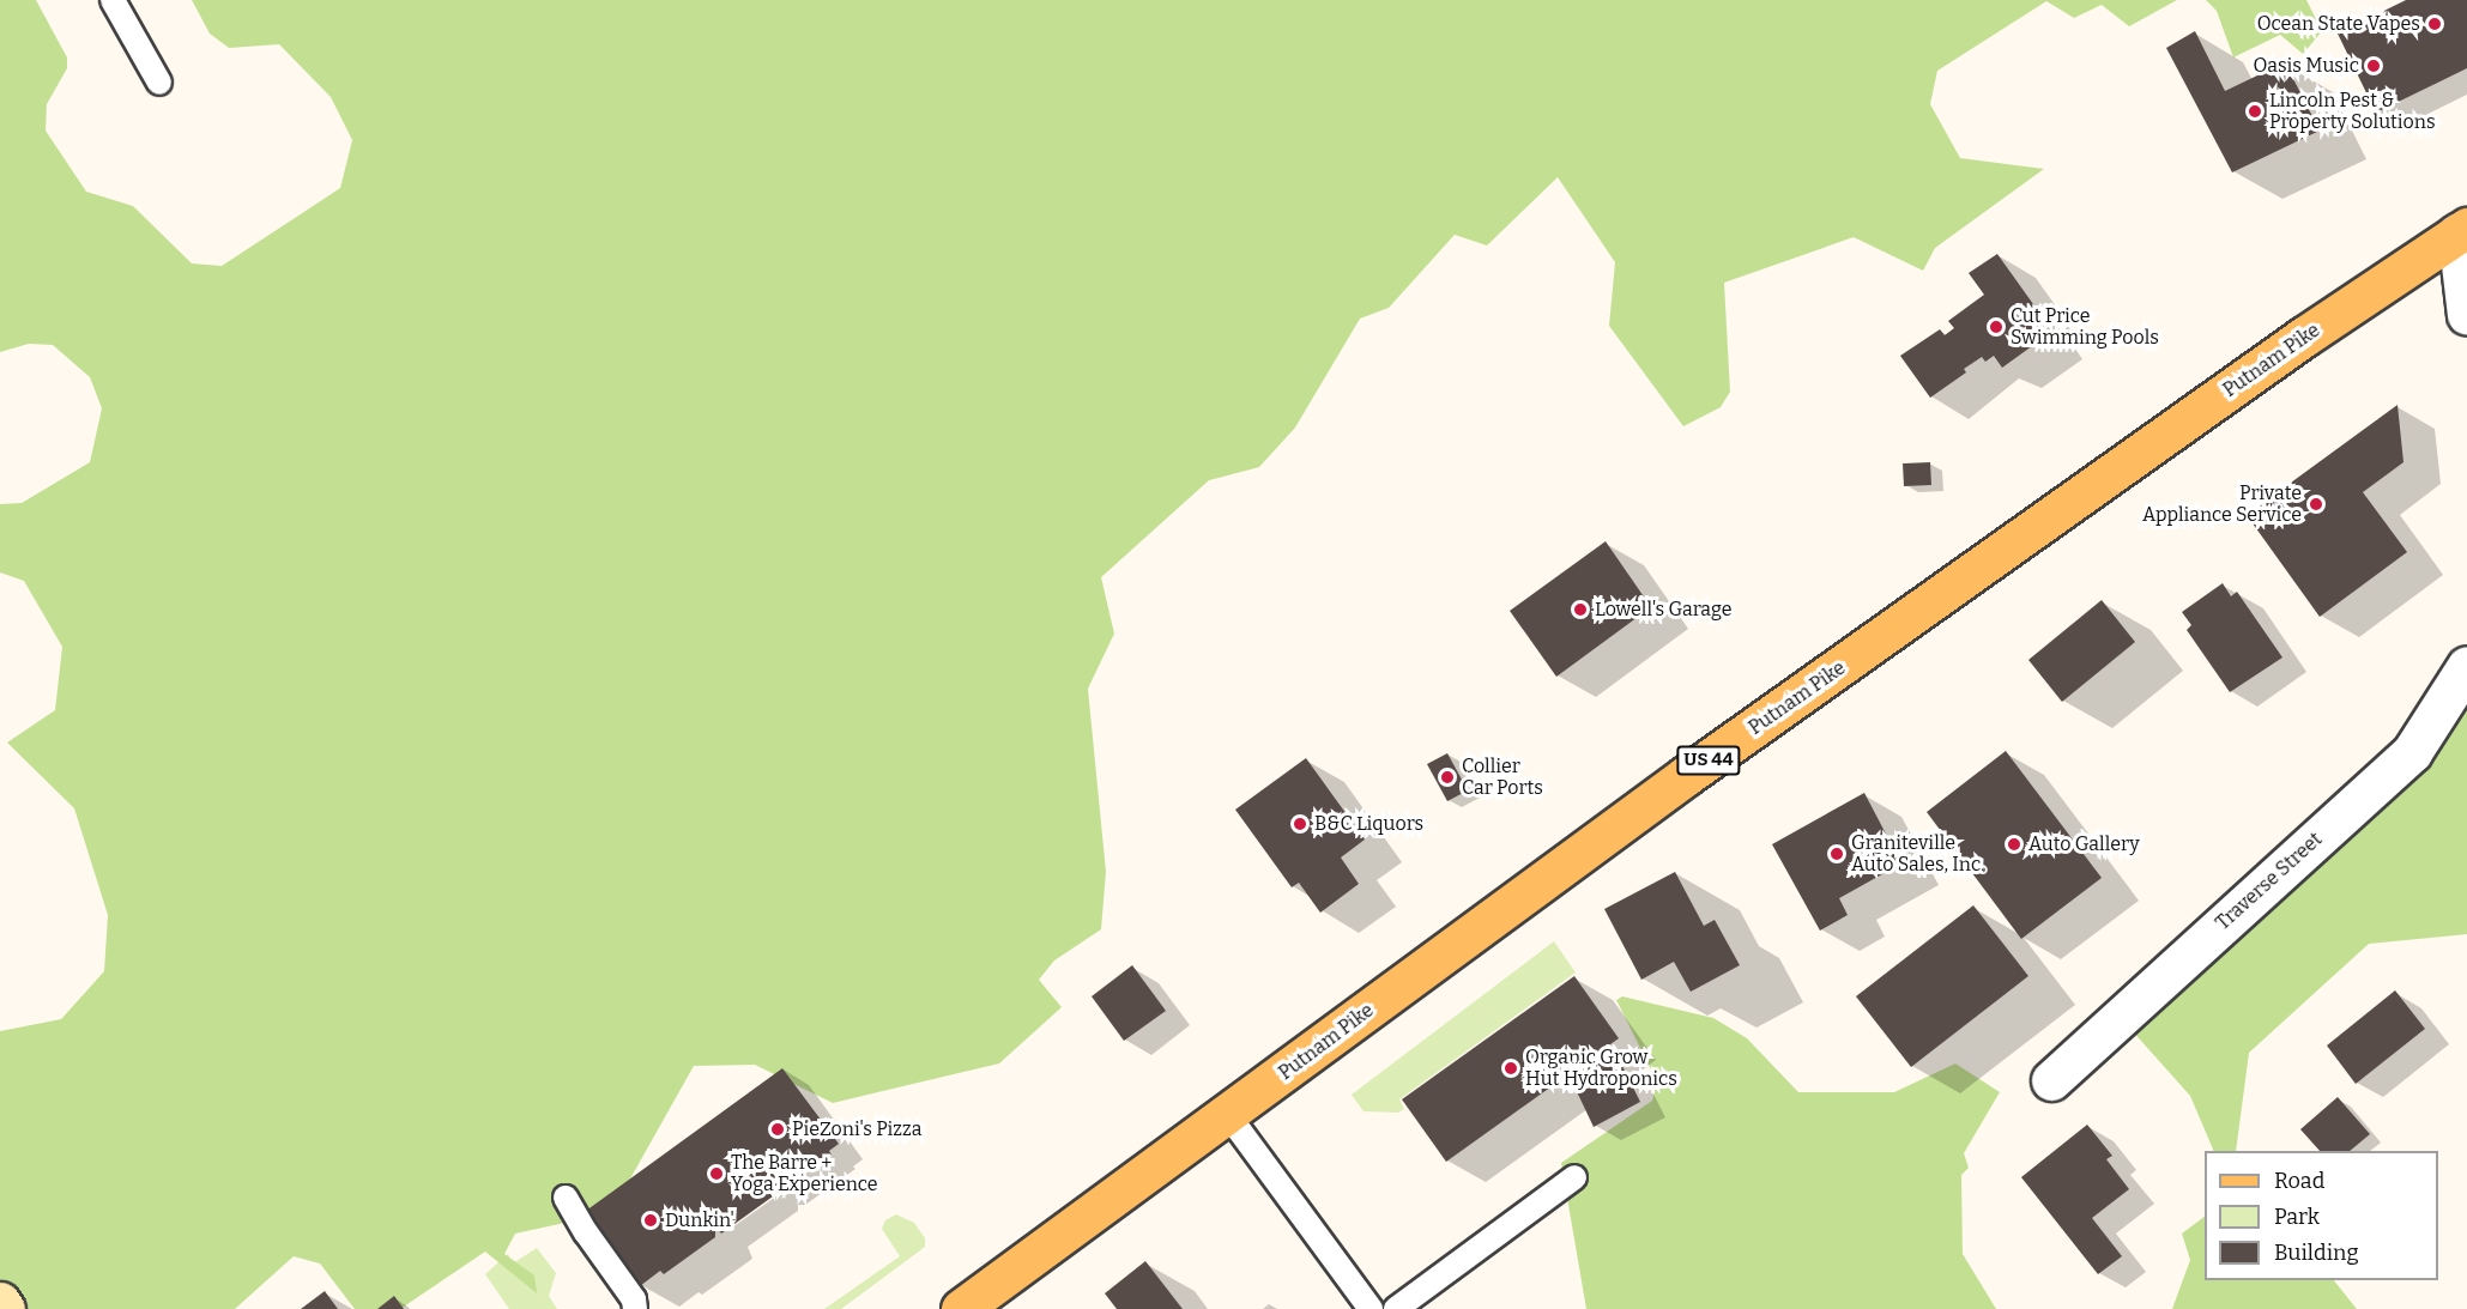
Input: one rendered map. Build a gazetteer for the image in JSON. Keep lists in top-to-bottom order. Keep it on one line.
{"streets":{"main road":["Putnam Pike","US 44"],"street":["Traverse Street"]},"places":["Ocean State Vapes","Oasis Music","Lincoln Pest & Property Solutions","Cut Price Swimming Pools","Private Appliance Service","Lowell's Garage","Collier Car Ports","B&C Liquors","Auto Gallery","Graniteville Auto Sales, Inc.","Organic Grow Hut Hydroponics","PieZoni's Pizza","The Barre + Yoga Experience","Dunkin'"],"legend":["Road","Park","Building"]}
